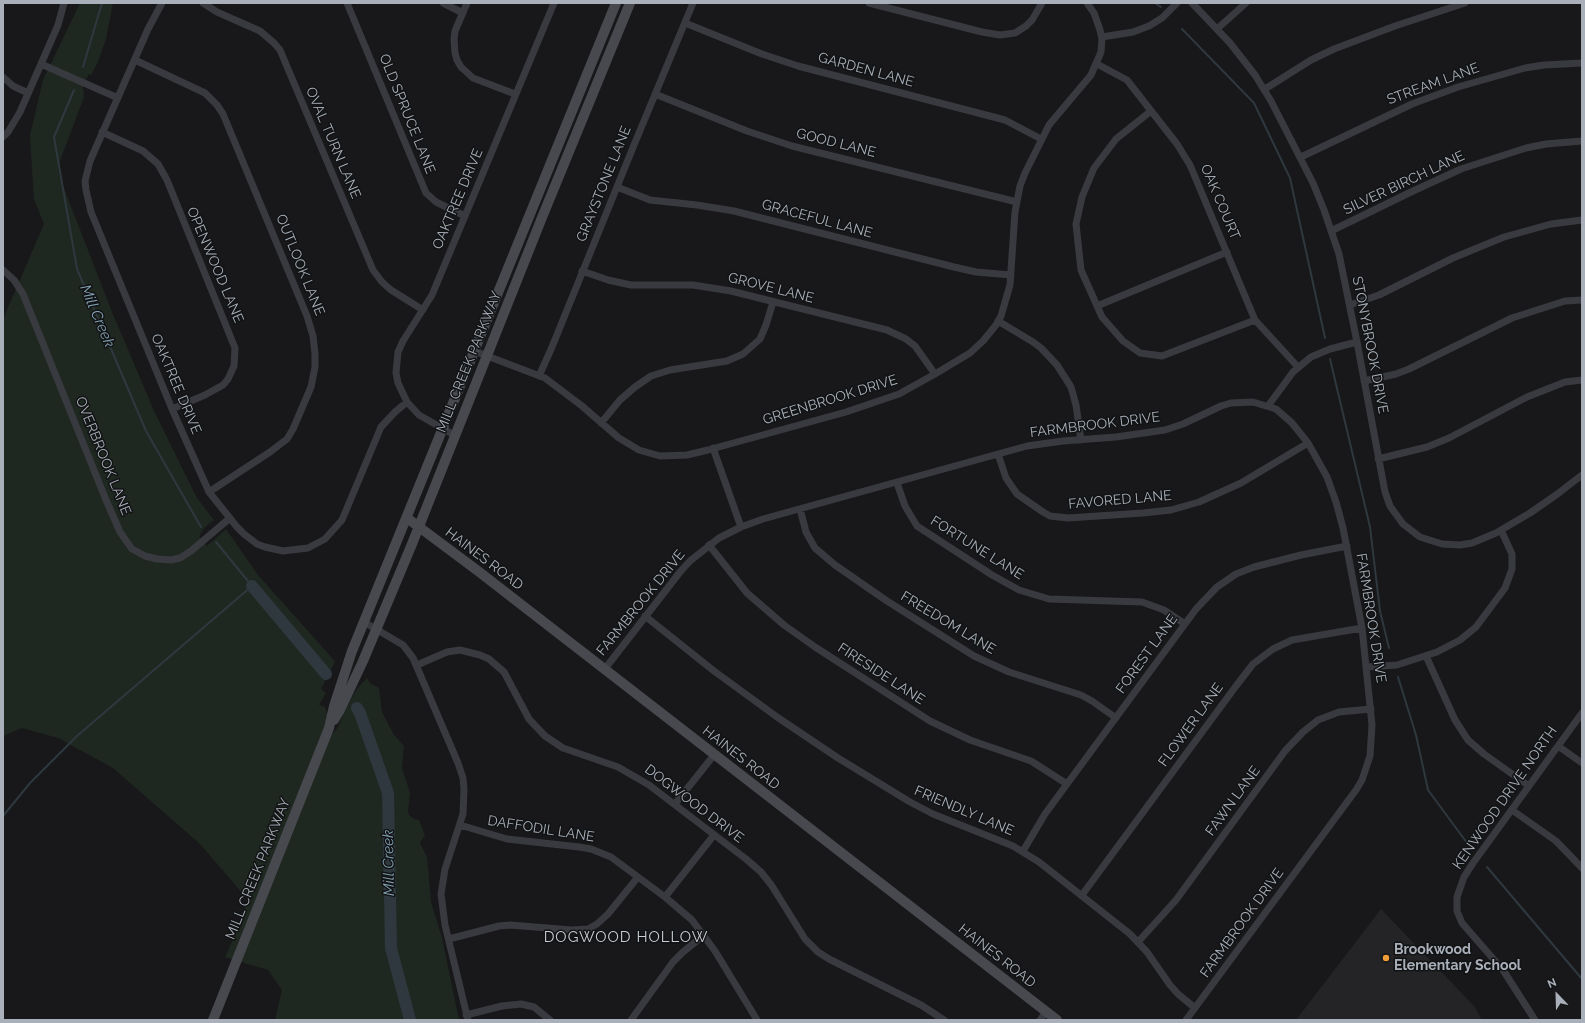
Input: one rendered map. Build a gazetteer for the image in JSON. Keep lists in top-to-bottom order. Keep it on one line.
{"streets":{"main road":["MILL CREEK PARKWAY","HAINES ROAD"],"street":["GARDEN LANE","STREAM LANE","OLD SPRUCE LANE","OVAL TURN LANE","GOOD LANE","SILVER BIRCH LANE","GRAYSTONE LANE","OAKTREE DRIVE","OAK COURT","GRACEFUL LANE","OPENWOOD LANE","OUTLOOK LANE","GROVE LANE","STONYBROOK DRIVE","GREENBROOK DRIVE","FARMBROOK DRIVE","OVERBROOK LANE","FAVORED LANE","FORTUNE LANE","FREEDOM LANE","FOREST LANE","FIRESIDE LANE","FLOWER LANE","KENWOOD DRIVE NORTH","FAWN LANE","DOGWOOD DRIVE","FRIENDLY LANE","DAFFODIL LANE"]},"crossings":[["GARDEN LANE","GRAYSTONE LANE"],["GARDEN LANE","GREENBROOK DRIVE"],["STREAM LANE","STONYBROOK DRIVE"],["OLD SPRUCE LANE","OAKTREE DRIVE"],["OVAL TURN LANE","OAKTREE DRIVE"],["GOOD LANE","GRAYSTONE LANE"],["GOOD LANE","GREENBROOK DRIVE"],["SILVER BIRCH LANE","STONYBROOK DRIVE"],["GRAYSTONE LANE","GRACEFUL LANE"],["GRAYSTONE LANE","GROVE LANE"],["GRAYSTONE LANE","GREENBROOK DRIVE"],["OAKTREE DRIVE","OPENWOOD LANE"],["OAKTREE DRIVE","OUTLOOK LANE"],["OAKTREE DRIVE","MILL CREEK PARKWAY"],["OAKTREE DRIVE","OVERBROOK LANE"],["OAK COURT","GREENBROOK DRIVE"],["GRACEFUL LANE","GREENBROOK DRIVE"],["GROVE LANE","GREENBROOK DRIVE"],["MILL CREEK PARKWAY","GREENBROOK DRIVE"],["MILL CREEK PARKWAY","HAINES ROAD"],["FARMBROOK DRIVE","FAVORED LANE"],["FARMBROOK DRIVE","FORTUNE LANE"],["FARMBROOK DRIVE","HAINES ROAD"],["FARMBROOK DRIVE","FREEDOM LANE"],["FARMBROOK DRIVE","FOREST LANE"],["FARMBROOK DRIVE","FIRESIDE LANE"],["FARMBROOK DRIVE","FLOWER LANE"],["FARMBROOK DRIVE","FAWN LANE"],["FARMBROOK DRIVE","FRIENDLY LANE"],["FORTUNE LANE","FOREST LANE"],["FREEDOM LANE","FOREST LANE"],["FOREST LANE","FIRESIDE LANE"],["FOREST LANE","FRIENDLY LANE"],["FLOWER LANE","FRIENDLY LANE"],["FAWN LANE","FRIENDLY LANE"]],"districts":["DOGWOOD HOLLOW"],"water":["Mill Creek"],"places":["Brookwood Elementary School"],"north":"top left"}
